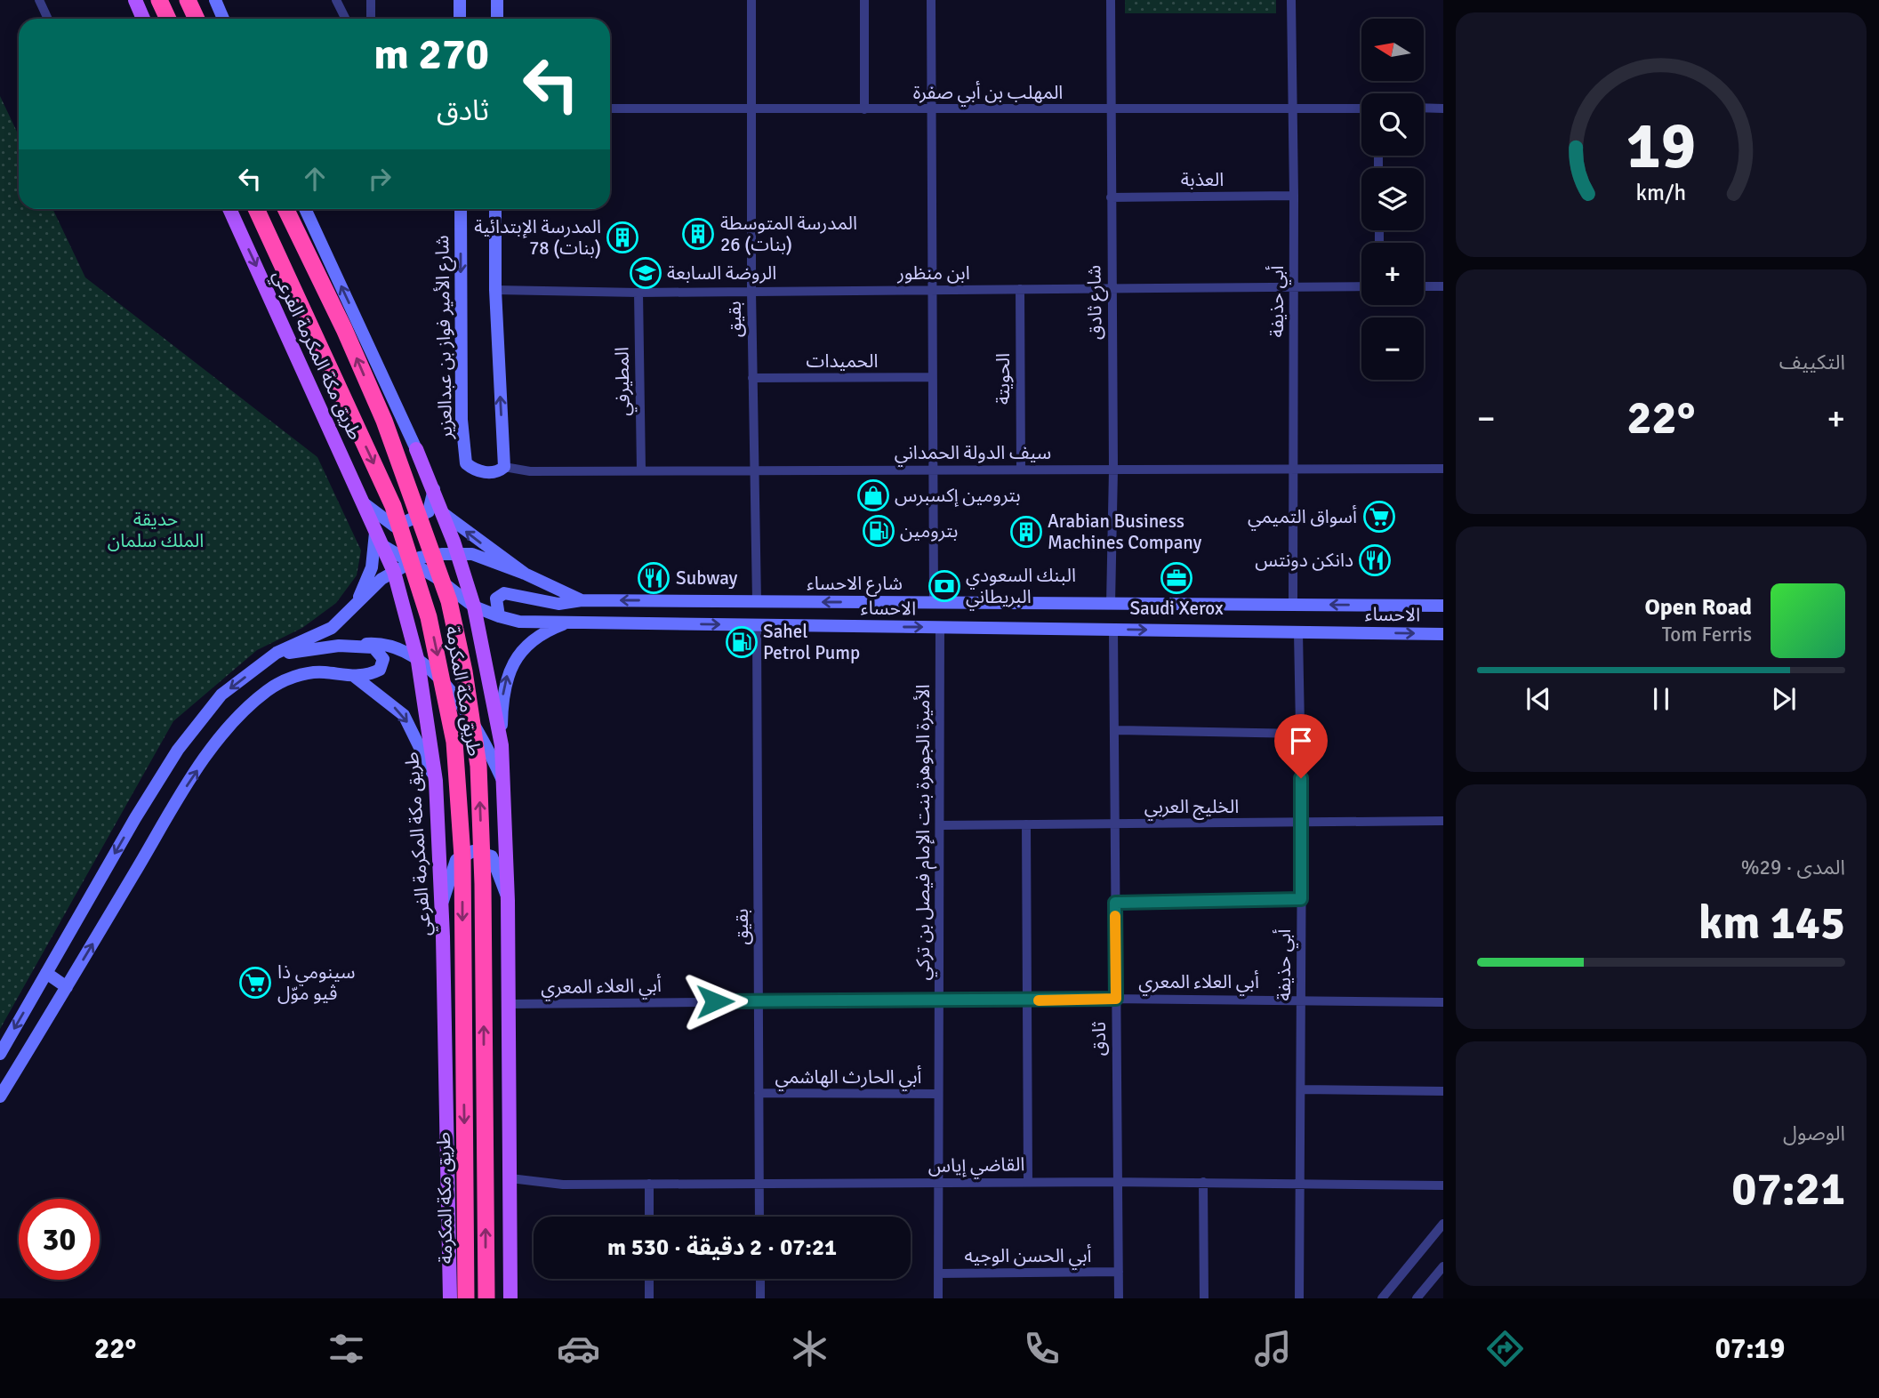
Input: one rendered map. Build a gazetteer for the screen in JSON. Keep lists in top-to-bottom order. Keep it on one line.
{"streets":{"highway":["طريق مكة المكرمة"],"main road":["شارع الأمير فواز بن عبدالعزير","طريق مكة المكرمة الفرعي","شارع الاحساء","الاحساء"],"street":["المهلب بن أبي صفرة","العذبة","ابن منظور","أبي حذيفة","شارع ثادق","بقيق","الحميدات","الحويتة","المطيرفي","سيف الدولة الحمداني","الخليج العربي","الأميرة الجوهرة بنت الإمام فيصل بن تركي","أبي العلاء المعري","ثادق","أبي الحارث الهاشمي","القاضي إياس","أبي الحسن الوجيه"]},"crossings":[["المهلب بن أبي صفرة","أبي حذيفة"],["المهلب بن أبي صفرة","شارع ثادق"],["المهلب بن أبي صفرة","بقيق"],["العذبة","أبي حذيفة"],["العذبة","شارع ثادق"],["ابن منظور","أبي حذيفة"],["ابن منظور","شارع ثادق"],["ابن منظور","بقيق"],["ابن منظور","الحويتة"],["ابن منظور","المطيرفي"],["أبي حذيفة","سيف الدولة الحمداني"],["أبي حذيفة","شارع الاحساء"],["أبي حذيفة","الاحساء"],["أبي حذيفة","الخليج العربي"],["أبي حذيفة","أبي العلاء المعري"],["أبي حذيفة","القاضي إياس"],["شارع ثادق","سيف الدولة الحمداني"],["شارع ثادق","شارع الاحساء"],["بقيق","الحميدات"],["بقيق","سيف الدولة الحمداني"],["بقيق","شارع الاحساء"],["بقيق","الاحساء"],["بقيق","أبي العلاء المعري"],["بقيق","أبي الحارث الهاشمي"],["بقيق","القاضي إياس"],["شارع الأمير فواز بن عبدالعزير","سيف الدولة الحمداني"],["الحويتة","سيف الدولة الحمداني"],["المطيرفي","سيف الدولة الحمداني"],["شارع الاحساء","الاحساء"],["الاحساء","الأميرة الجوهرة بنت الإمام فيصل بن تركي"],["الاحساء","ثادق"],["الخليج العربي","الأميرة الجوهرة بنت الإمام فيصل بن تركي"],["الخليج العربي","ثادق"],["الأميرة الجوهرة بنت الإمام فيصل بن تركي","أبي العلاء المعري"],["الأميرة الجوهرة بنت الإمام فيصل بن تركي","أبي الحارث الهاشمي"],["الأميرة الجوهرة بنت الإمام فيصل بن تركي","القاضي إياس"],["الأميرة الجوهرة بنت الإمام فيصل بن تركي","أبي الحسن الوجيه"],["أبي العلاء المعري","ثادق"],["ثادق","القاضي إياس"],["ثادق","أبي الحسن الوجيه"]],"one_way":["شارع الاحساء","الاحساء"],"parks":["حديقة الملك سلمان"],"places":{"building":["المدرسة المتوسطة 26 (بنات)","المدرسة الإبتدائية 78 (بنات)","Arabian Business Machines Company"],"school or university":["الروضة السابعة"],"shop":["بترومين إكسبرس"],"supermarket":["أسواق التميمي","سينومي ذا ڤيو موّل"],"fuel station":["بترومين","Sahel Petrol Pump"],"restaurant":["دانكن دونتس","Subway"],"office":["Saudi Xerox"],"bank":["البنك السعودي البريطاني"]},"north":"left","page":{"map_buttons":["+","−"],"turn":["270 m","ثادق"],"tile":["التكييف",["المدى · 29%","145 km"],["الوصول","07:21"]],"heat":["−","22°","+"],"song":["Open Road","Tom Ferris"],"limit":"30","trip":"07:21 · 2 دقيقة · 530 m","tabs":["07:19","22°"],"gauge":["19","km/h"]}}
